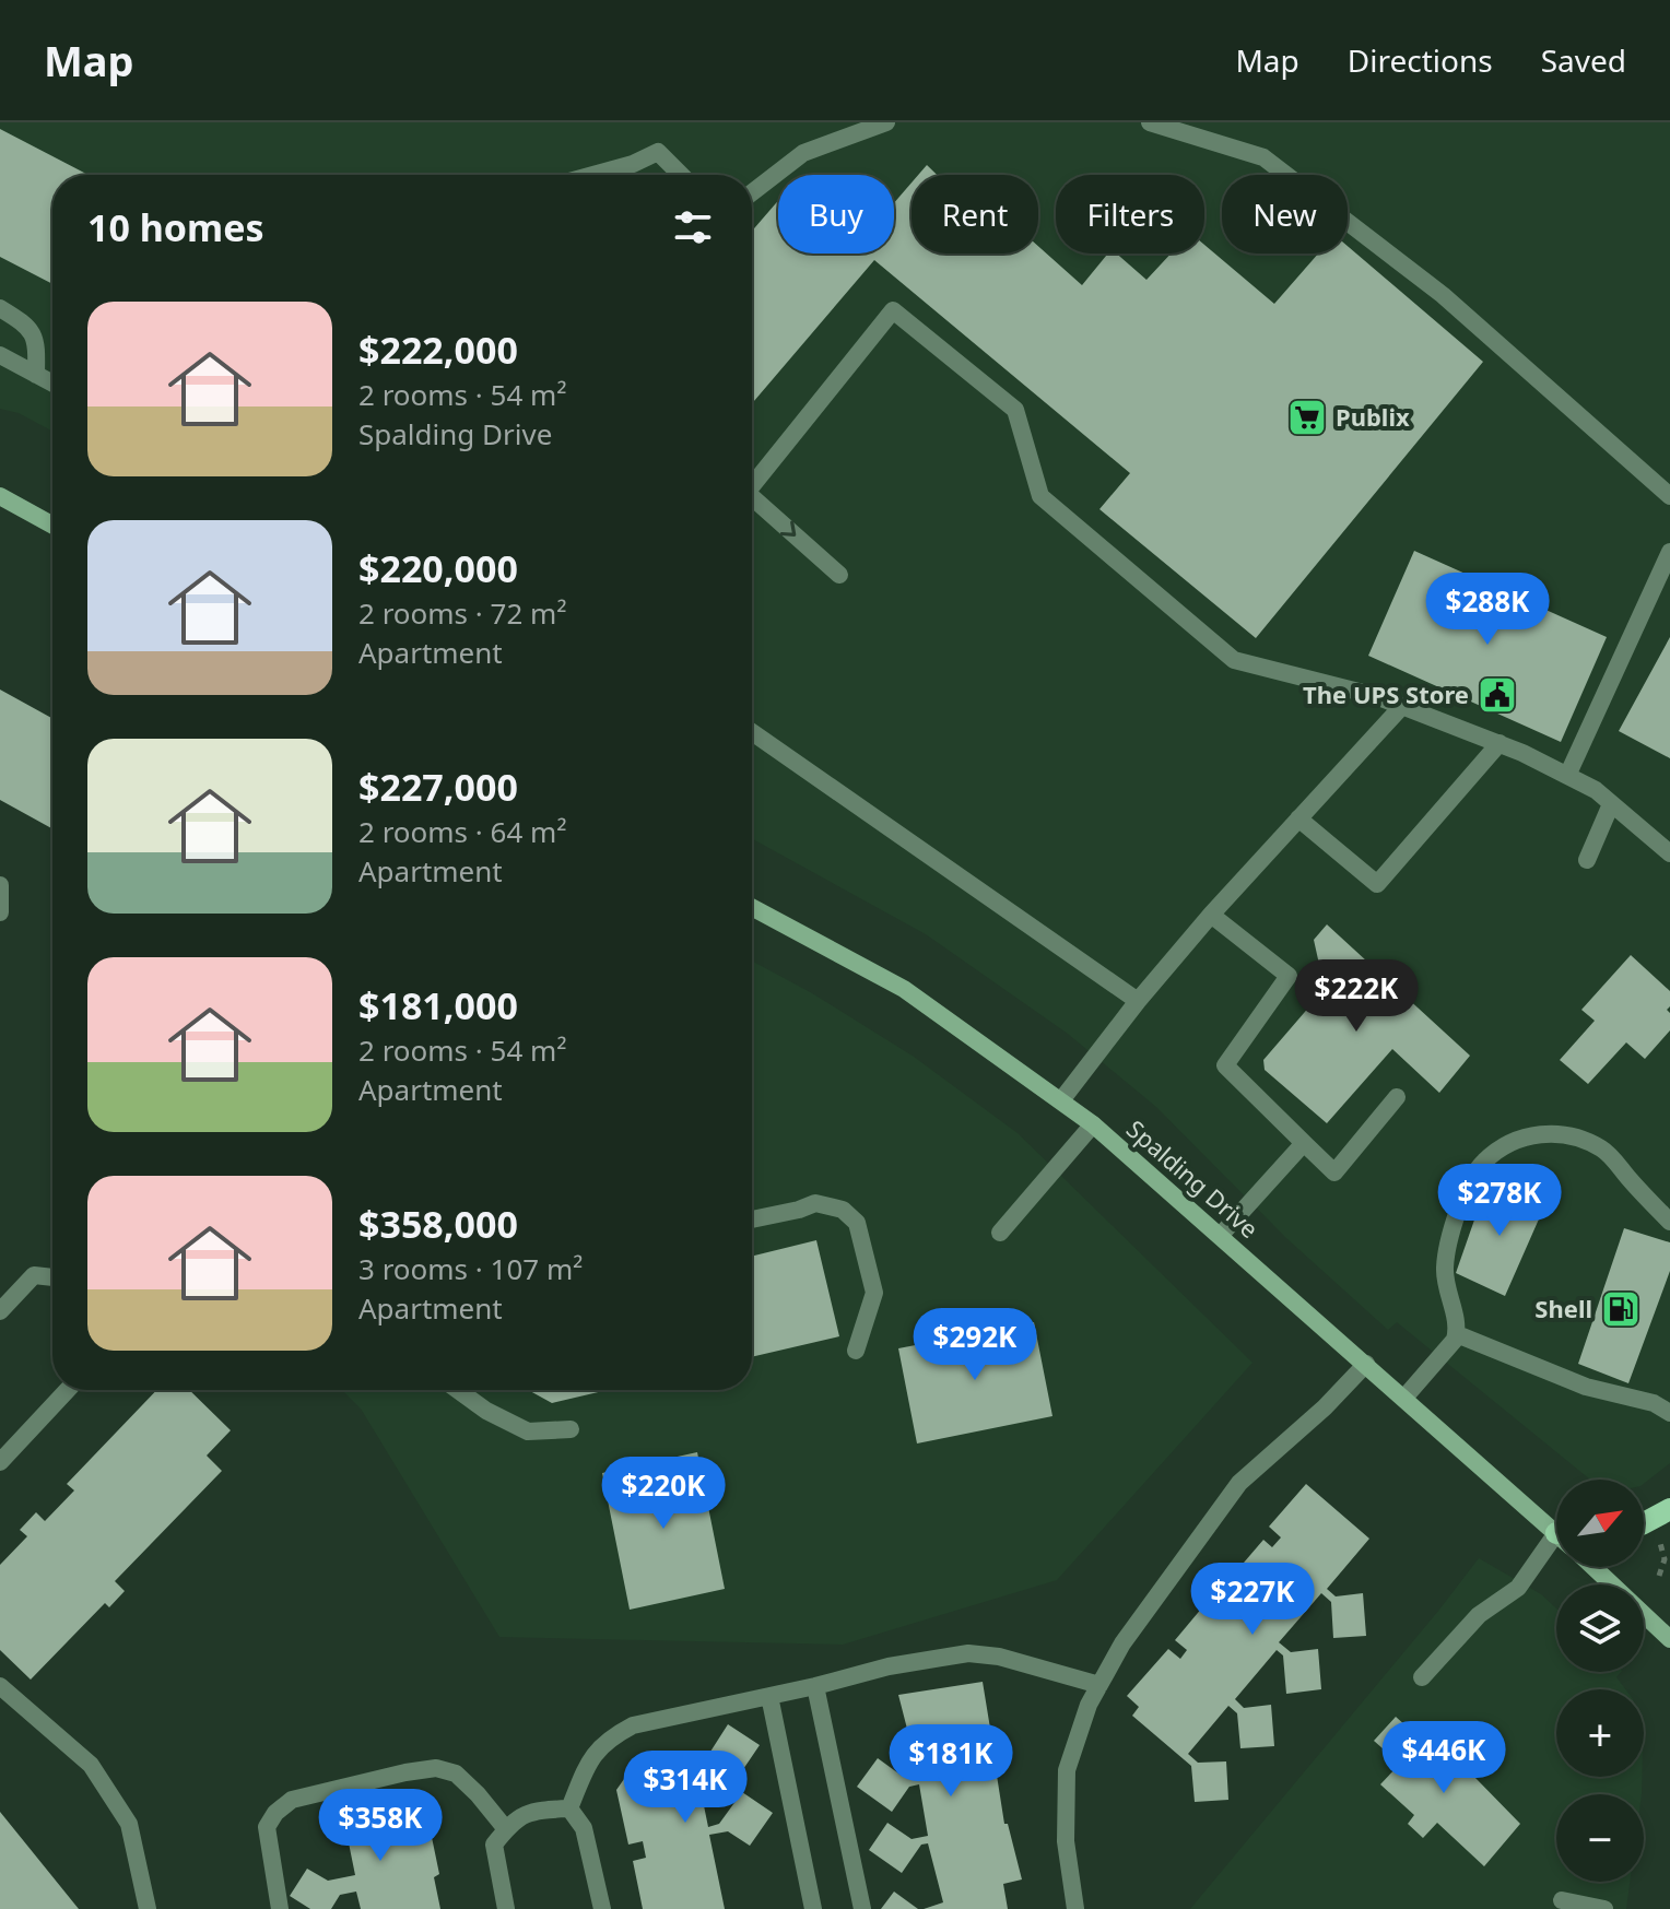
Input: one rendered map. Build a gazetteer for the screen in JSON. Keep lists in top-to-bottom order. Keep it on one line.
{"streets":{"main road":["Spalding Drive"]},"places":{"supermarket":["Publix"],"public building":["The UPS Store"],"fuel station":["Shell"]},"north":"top right","page":{"header":"Map","nav":["Map","Directions","Saved"],"chip":["Buy","Rent","Filters","New"],"heading":"10 homes","list":[{"name":"$222,000","note":"2 rooms · 54 m² · Spalding Drive"},{"name":"$220,000","note":"2 rooms · 72 m² · Apartment"},{"name":"$227,000","note":"2 rooms · 64 m² · Apartment"},{"name":"$181,000","note":"2 rooms · 54 m² · Apartment"},{"name":"$358,000","note":"3 rooms · 107 m² · Apartment"}],"price":["$288K","$222K","$278K","$292K","$220K","$227K","$446K","$181K","$314K","$358K"],"map_buttons":["+","−"]}}
